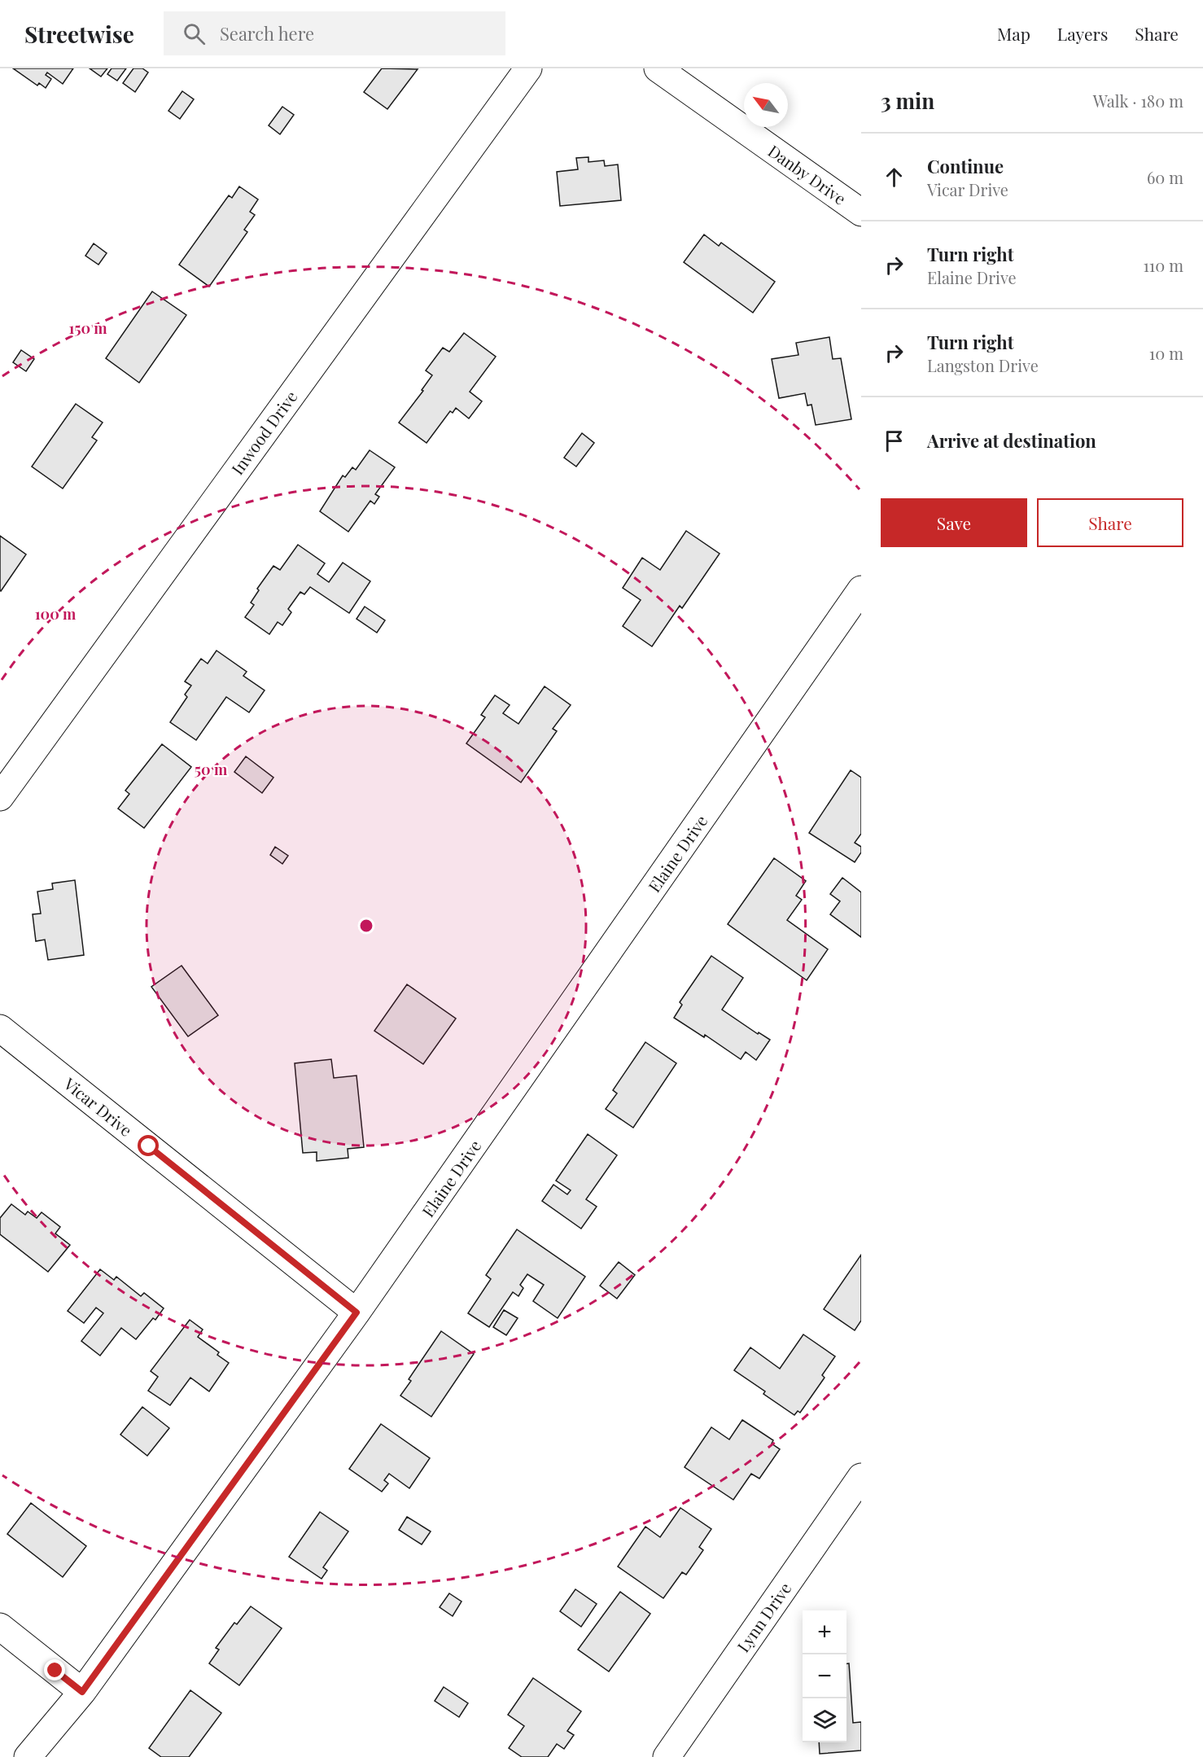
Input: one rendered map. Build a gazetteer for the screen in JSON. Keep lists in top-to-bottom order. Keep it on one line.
{"streets":{"street":["Danby Drive","Inwood Drive","Elaine Drive","Vicar Drive","Lynn Drive"]},"crossings":[["Elaine Drive","Vicar Drive"]],"north":"top left","page":{"header":"Streetwise","search":"Search here","nav":["Map","Layers","Share"],"heading":["3 min","Walk · 180 m"],"list":[["Continue","Vicar Drive","60 m"],["Turn right","Elaine Drive","110 m"],["Turn right","Langston Drive","10 m"],"Arrive at destination"],"buttons":["Save","Share"],"map_buttons":["+","−"]},"rings":["150 m","100 m","50 m"]}
